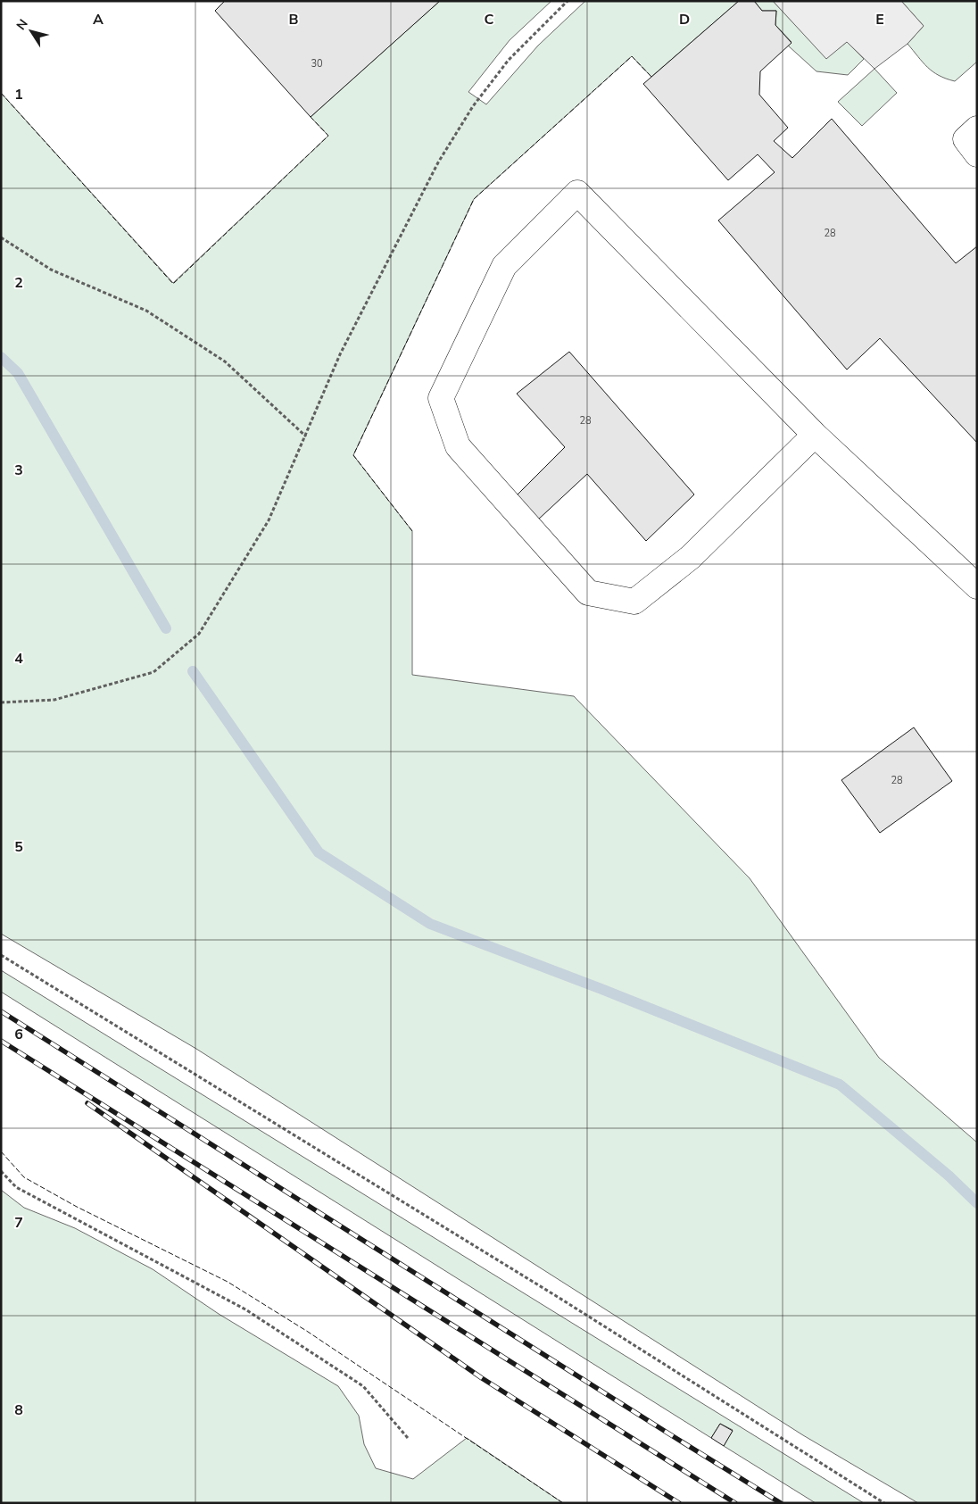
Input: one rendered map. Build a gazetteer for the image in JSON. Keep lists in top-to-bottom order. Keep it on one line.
{"house_numbers":["30","28","28","28"],"north":"top left","grid":{"columns":["A","B","C","D","E"],"rows":["1","2","3","4","5","6","7","8"]}}
